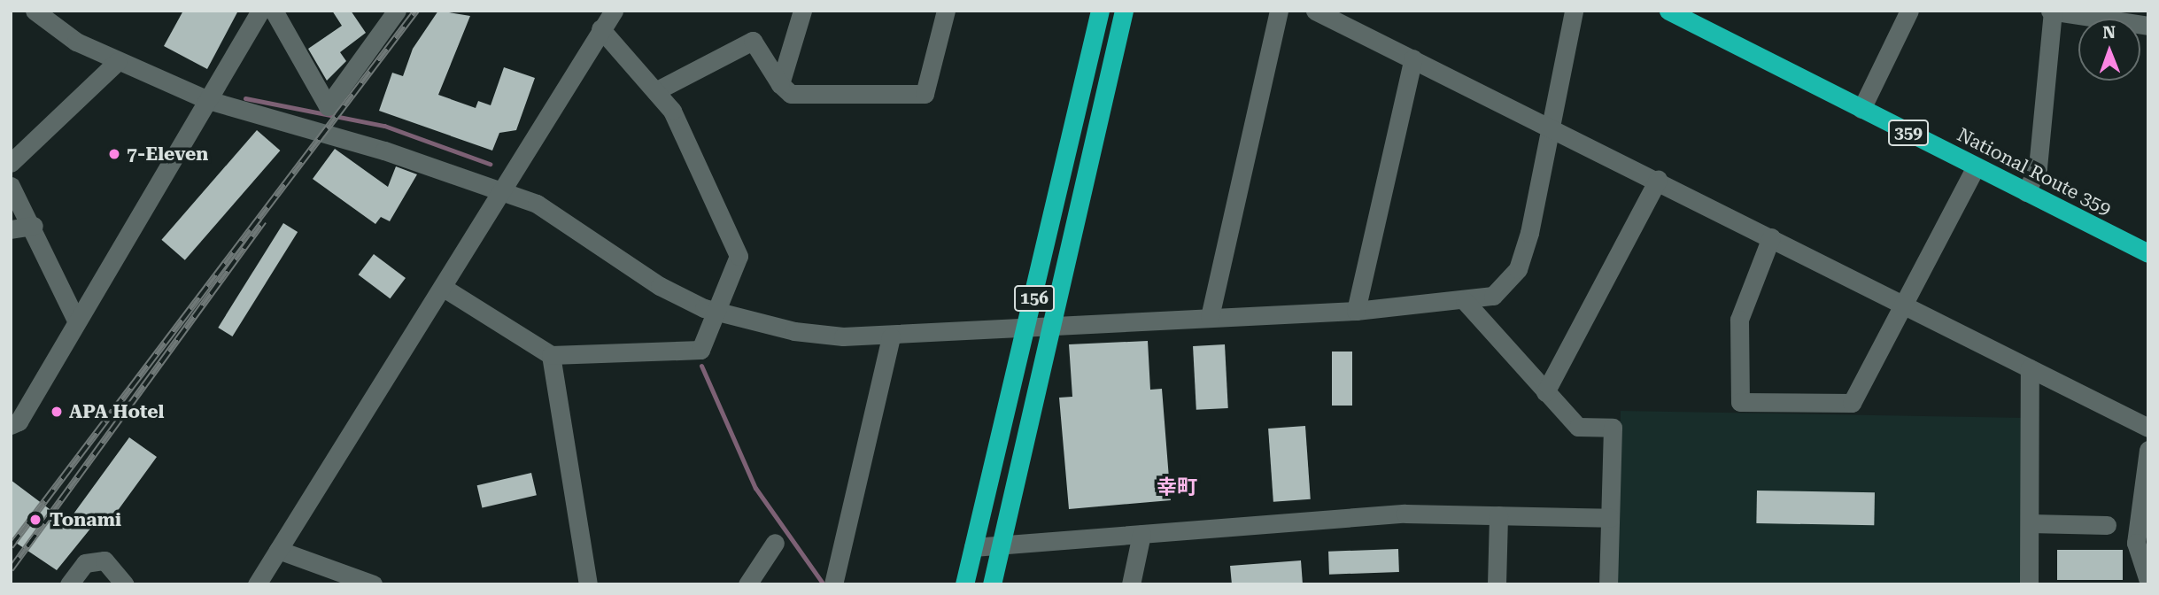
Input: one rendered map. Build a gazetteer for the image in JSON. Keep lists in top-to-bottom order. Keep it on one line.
{"streets":{"highway":["359","National Route 359","156"]},"districts":["幸町"],"places":["7-Eleven","APA Hotel","Tonami"],"north":"top"}
